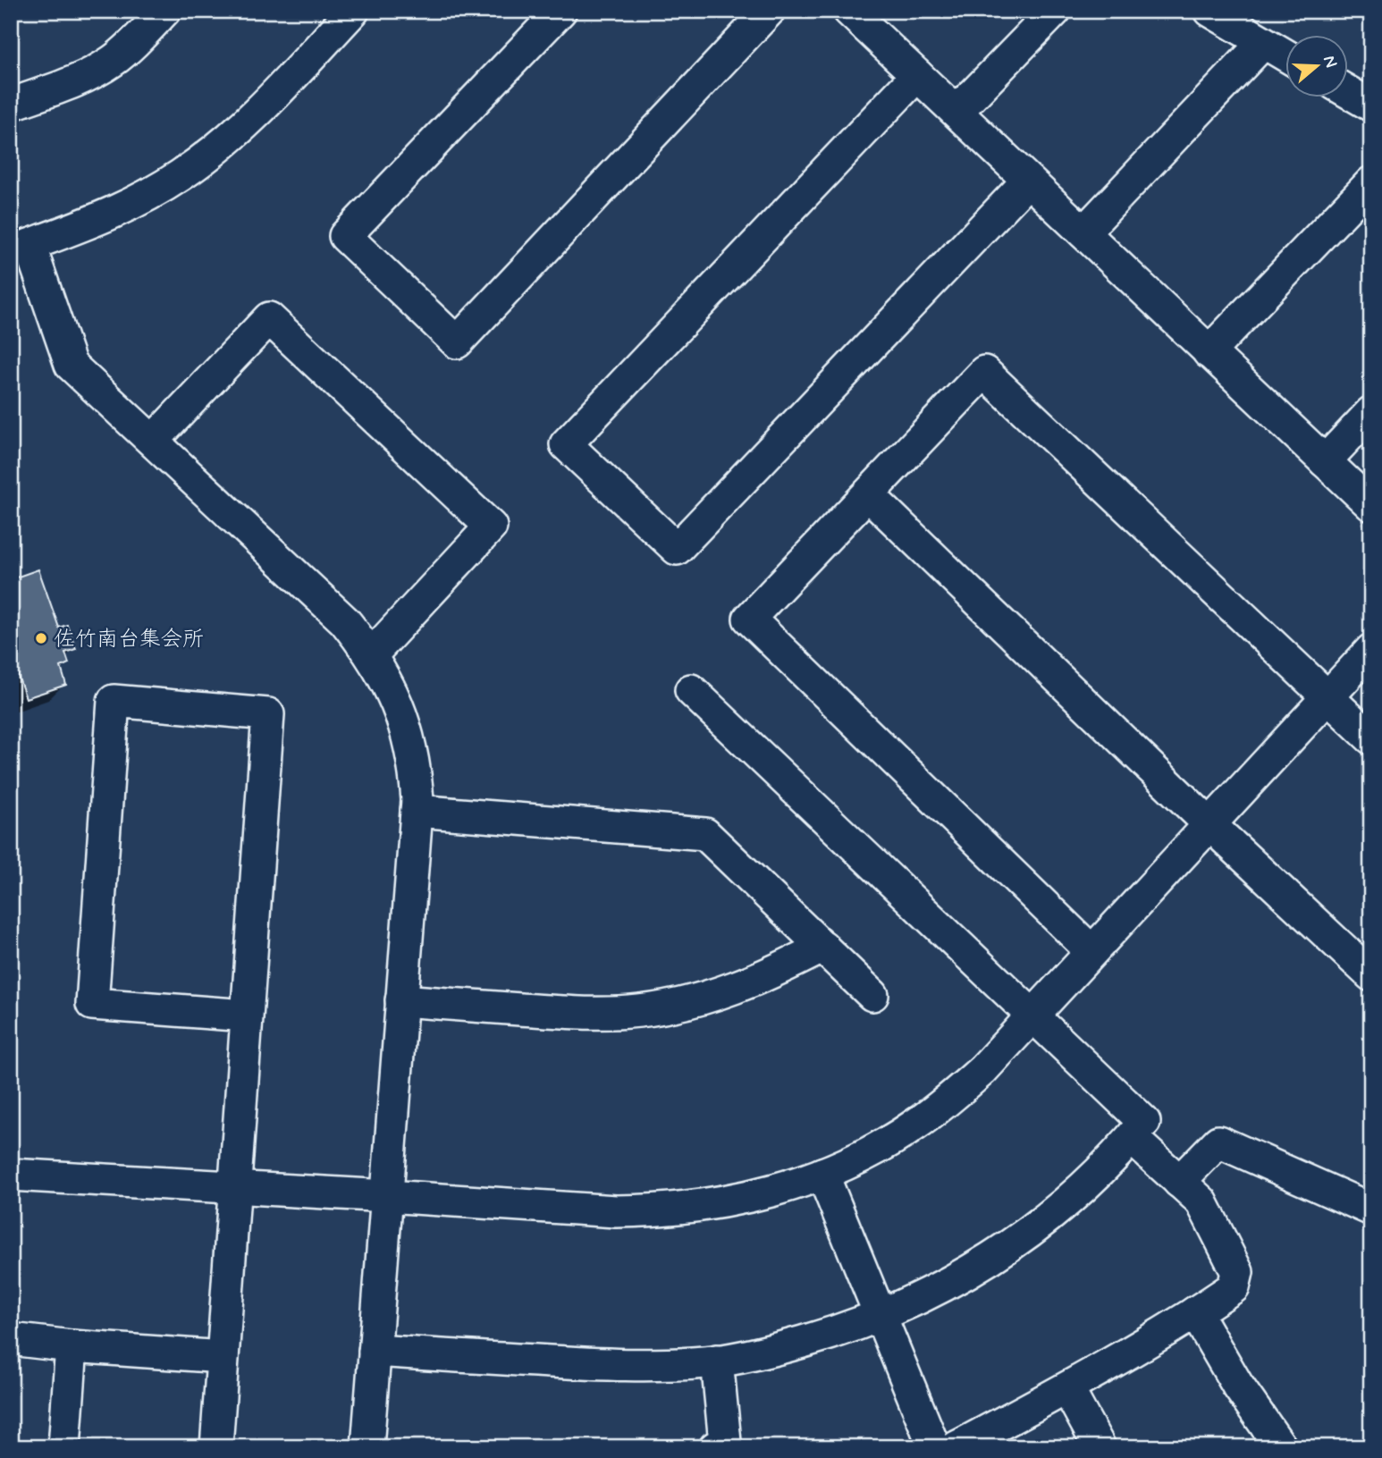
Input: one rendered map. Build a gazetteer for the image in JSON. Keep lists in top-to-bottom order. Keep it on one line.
{"places":["佐竹南台集会所"],"north":"right"}
